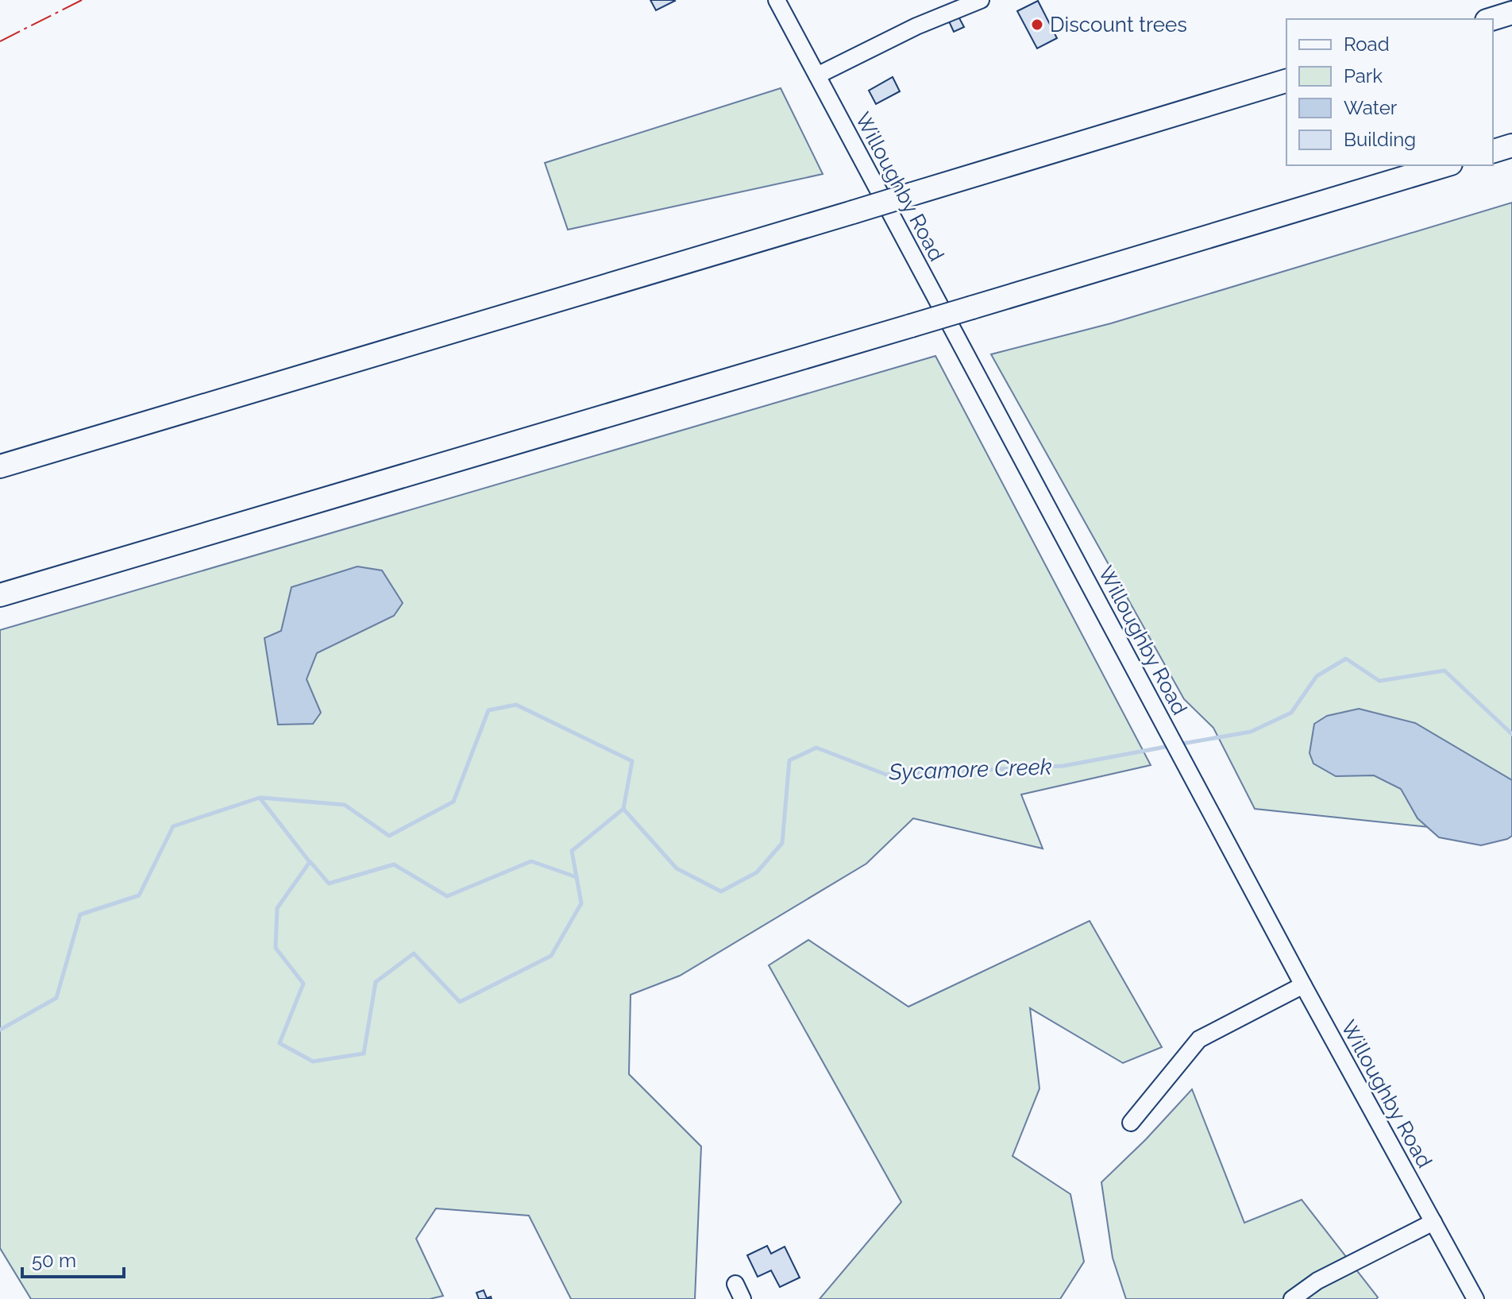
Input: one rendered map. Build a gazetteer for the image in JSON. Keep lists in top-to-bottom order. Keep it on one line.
{"streets":{"street":["Willoughby Road"]},"water":["Sycamore Creek"],"places":["Discount trees"],"legend":["Road","Park","Water","Building"],"scale_bar":"50 m"}
